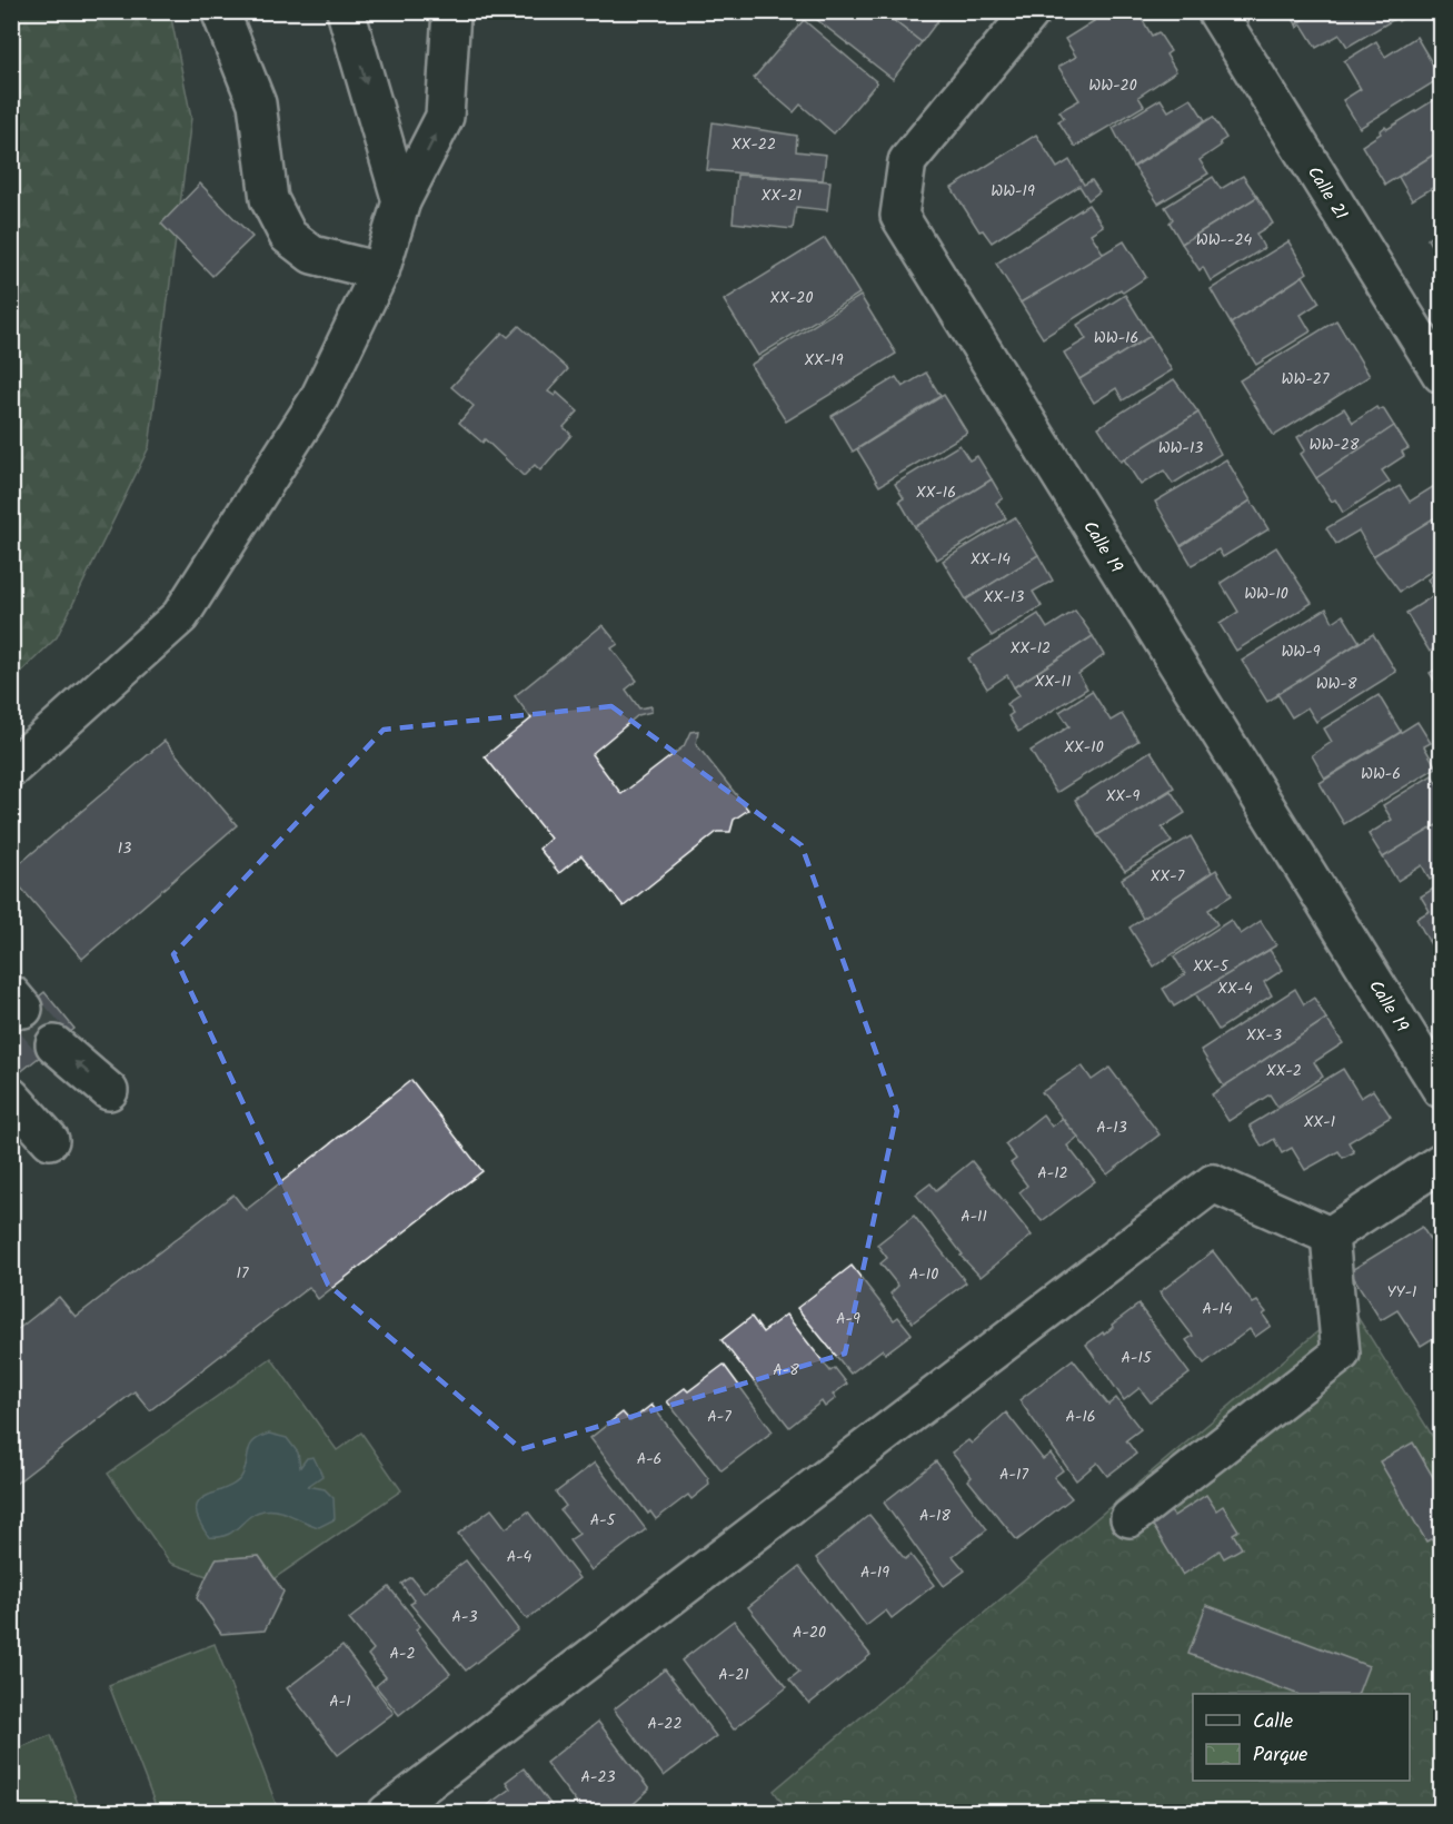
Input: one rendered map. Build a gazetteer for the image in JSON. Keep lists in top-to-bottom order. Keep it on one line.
{"streets":{"street":["Calle 21","Calle 19"]},"house_numbers":["WW-20","XX-22","WW-19","XX-21","WW--24","XX-20","WW-16","XX-19","WW-27","WW-28","WW-13","XX-16","XX-14","WW-10","XX-13","XX-12","WW-9","XX-11","WW-8","XX-10","WW-6","XX-9","13","XX-7","XX-5","XX-4","XX-3","XX-2","XX-1","A-13","A-12","A-11","17","A-10","YY-1","A-14","A-9","A-15","A-8","A-7","A-16","A-6","A-17","A-18","A-5","A-4","A-19","A-3","A-20","A-2","A-21","A-1","A-22","A-23"],"legend":["Calle","Parque"]}
